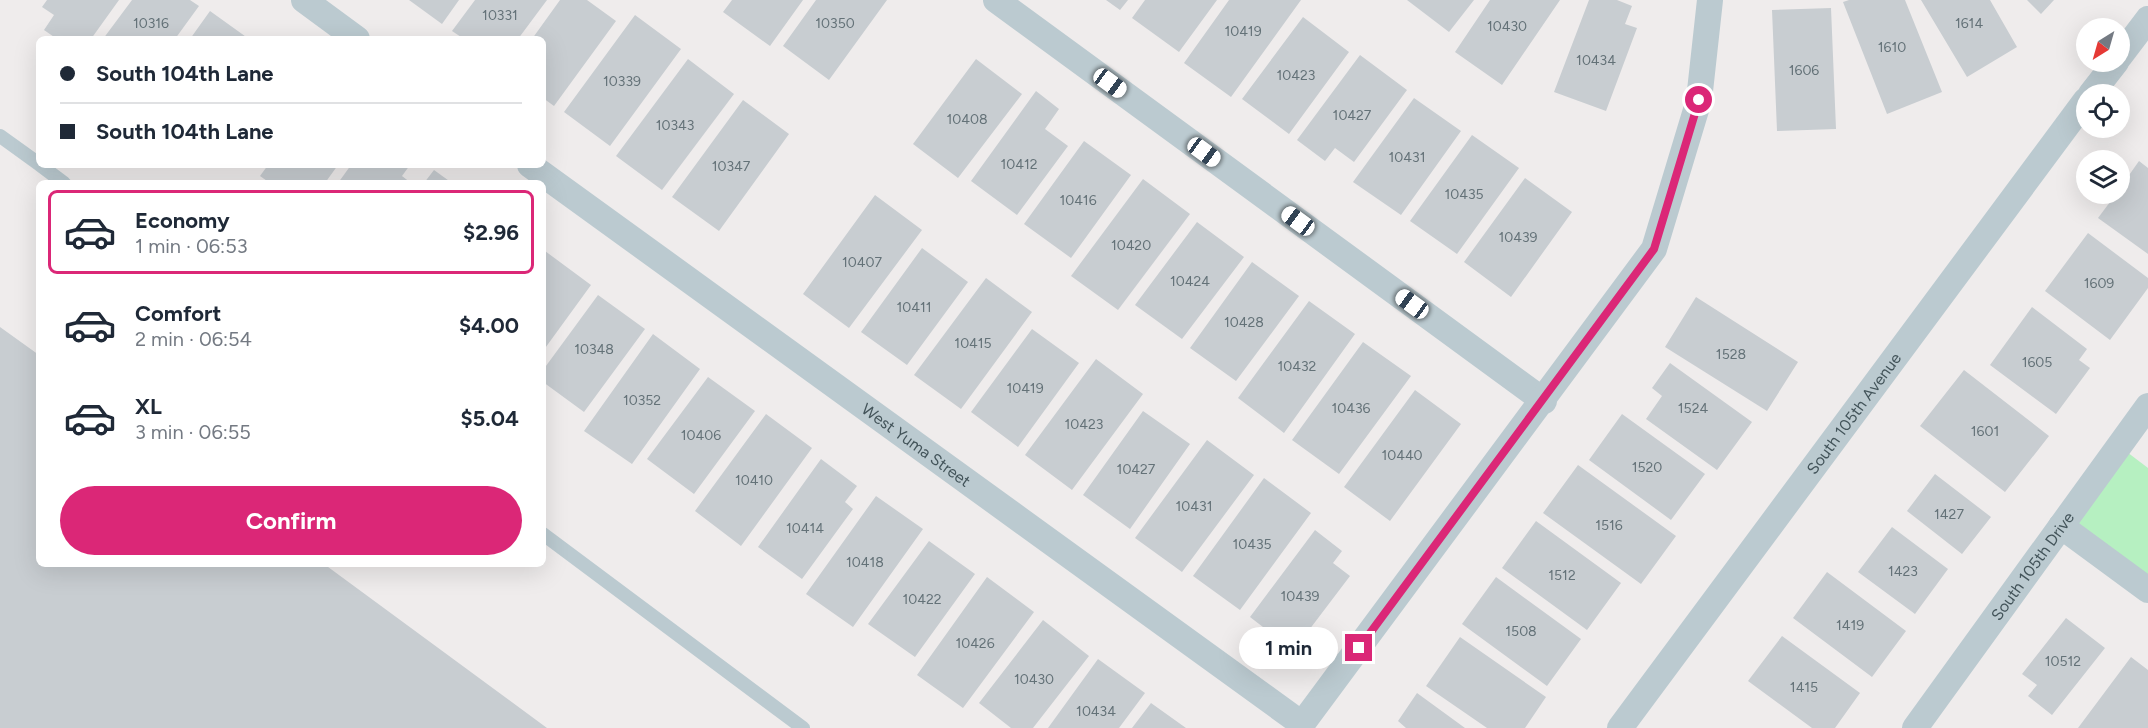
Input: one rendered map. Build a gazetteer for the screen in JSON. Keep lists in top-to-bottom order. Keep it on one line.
{"streets":{"street":["South 105th Avenue","West Yuma Street","South 105th Drive"]},"house_numbers":["10331","10316","10350","1614","10430","10419","1610","10434","1606","10423","10339","10427","10408","10343","10431","10412","10347","10435","10416","10439","10420","10407","10424","1609","10411","10428","10415","10348","1528","1605","10432","10419","10352","10436","1524","10423","1601","10406","10440","1520","10427","10410","10431","1427","1516","10414","10435","10418","1423","1512","10439","10422","1419","1508","10426","10512","10430","1415","10434"],"north":"bottom left","page":{"banner":["South 104th Lane","South 104th Lane"],"list":[{"name":"Economy","note":"1 min · 06:53","value":"$2.96"},{"name":"Comfort","note":"2 min · 06:54","value":"$4.00"},{"name":"XL","note":"3 min · 06:55","value":"$5.04"}],"buttons":"Confirm","bubble":"1 min"}}
